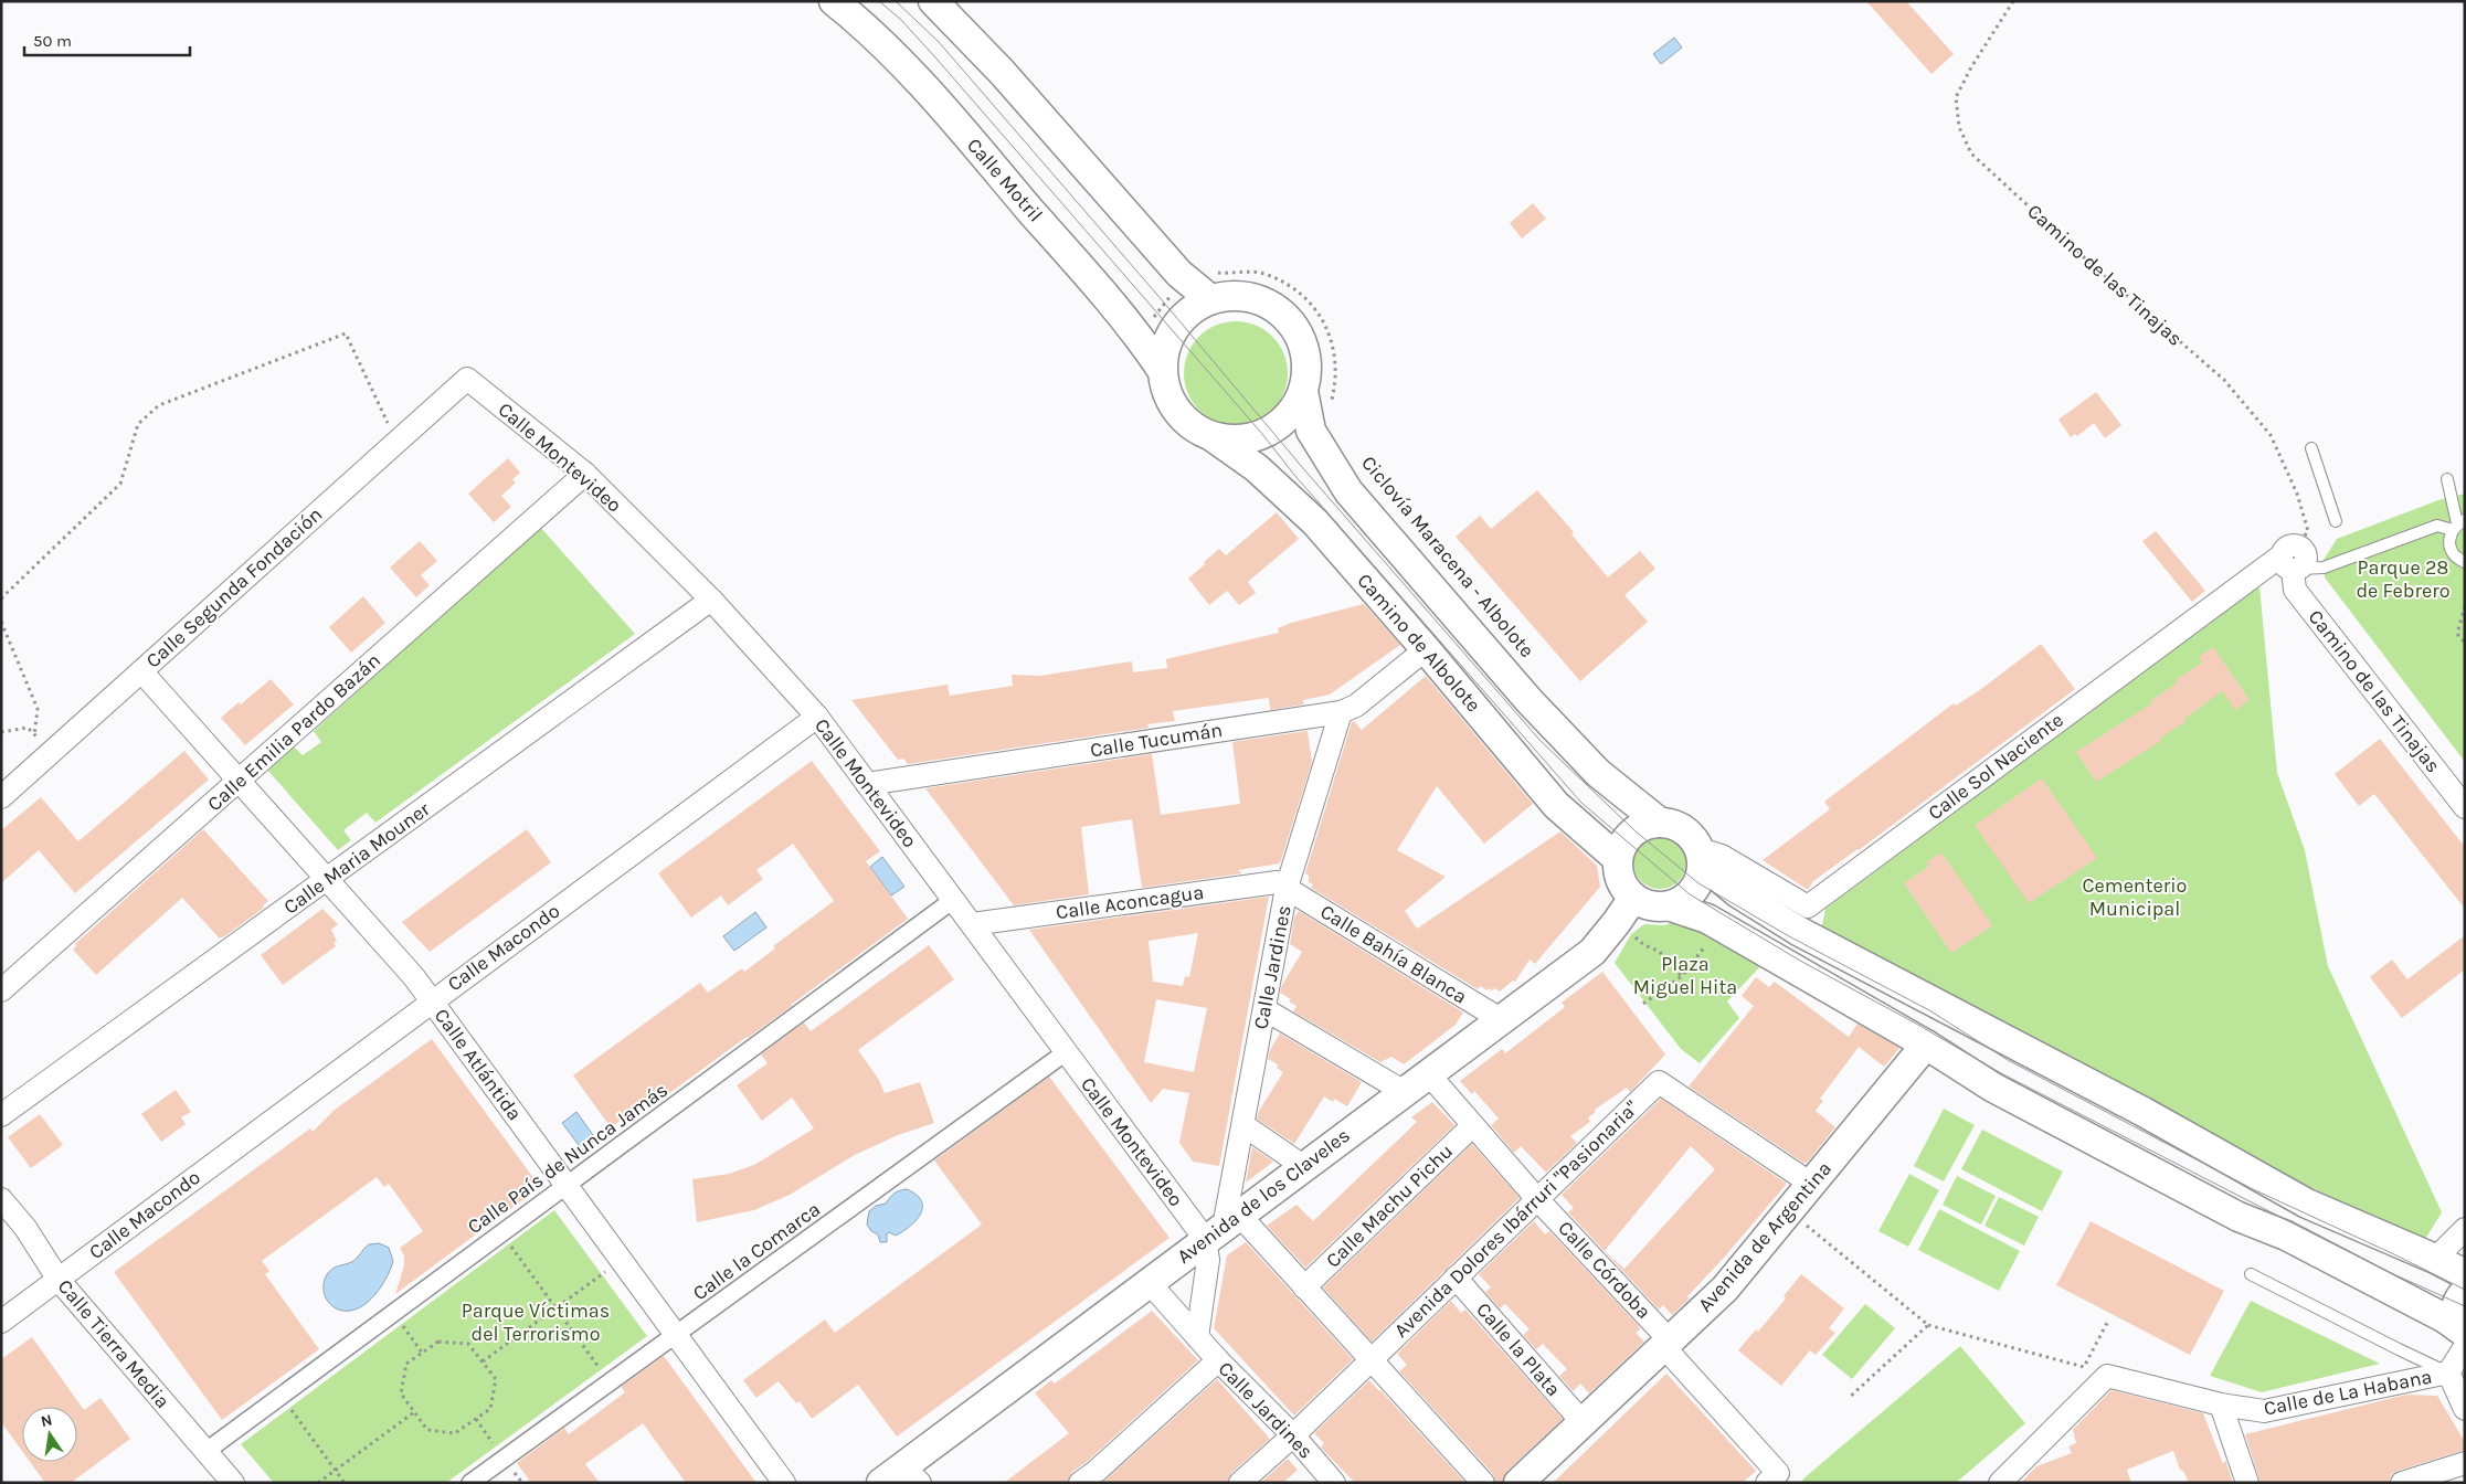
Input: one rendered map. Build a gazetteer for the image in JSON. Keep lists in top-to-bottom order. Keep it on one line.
{"streets":{"street":["Calle Motril","Camino de las Tinajas","Calle Montevideo","Calle Segunda Fondación","Camino de Albolote","Calle Emilia Pardo Bazán","Calle Tucumán","Calle Sol Naciente","Calle Maria Mouner","Calle Aconcagua","Calle Macondo","Calle Bahía Blanca","Calle Jardines","Calle Atlántida","Calle País de Nunca Jamás","Avenida de los Claveles","Calle Machu Pichu","Avenida Dolores Ibárruri \"Pasionaria\"","Avenida de Argentina","Calle la Comarca","Calle Córdoba","Calle Tierra Media","Calle la Plata","Calle de La Habana"]},"crossings":[["Calle Motril","Camino de Albolote"],["Camino de las Tinajas","Calle Sol Naciente"],["Calle Montevideo","Calle Segunda Fondación"],["Calle Montevideo","Calle Emilia Pardo Bazán"],["Calle Montevideo","Calle Tucumán"],["Calle Montevideo","Calle Maria Mouner"],["Calle Montevideo","Calle Aconcagua"],["Calle Montevideo","Calle Macondo"],["Calle Montevideo","Calle Jardines"],["Calle Montevideo","Calle País de Nunca Jamás"],["Calle Montevideo","Avenida de los Claveles"],["Calle Montevideo","Calle Machu Pichu"],["Calle Montevideo","Avenida Dolores Ibárruri \"Pasionaria\""],["Calle Montevideo","Calle la Comarca"],["Calle Segunda Fondación","Calle Atlántida"],["Camino de Albolote","Calle Tucumán"],["Camino de Albolote","Calle Sol Naciente"],["Camino de Albolote","Avenida de los Claveles"],["Calle Emilia Pardo Bazán","Calle Atlántida"],["Calle Tucumán","Calle Jardines"],["Calle Sol Naciente","Avenida de los Claveles"],["Calle Maria Mouner","Calle Atlántida"],["Calle Aconcagua","Calle Bahía Blanca"],["Calle Aconcagua","Calle Jardines"],["Calle Macondo","Calle Atlántida"],["Calle Macondo","Calle Tierra Media"],["Calle Bahía Blanca","Calle Jardines"],["Calle Bahía Blanca","Avenida de los Claveles"],["Calle Jardines","Avenida de los Claveles"],["Calle Jardines","Avenida Dolores Ibárruri \"Pasionaria\""],["Calle Atlántida","Calle País de Nunca Jamás"],["Calle Atlántida","Calle la Comarca"],["Calle País de Nunca Jamás","Calle Tierra Media"],["Avenida de los Claveles","Calle Córdoba"],["Calle Machu Pichu","Calle Córdoba"],["Avenida Dolores Ibárruri \"Pasionaria\"","Avenida de Argentina"],["Avenida Dolores Ibárruri \"Pasionaria\"","Calle Córdoba"],["Avenida Dolores Ibárruri \"Pasionaria\"","Calle la Plata"],["Avenida de Argentina","Calle Córdoba"],["Avenida de Argentina","Calle la Plata"]],"parks":["Parque 28 de Febrero","Cementerio Municipal","Plaza Miguel Hita","Parque Víctimas del Terrorismo"],"scale_bar":"50 m","north":"top"}
